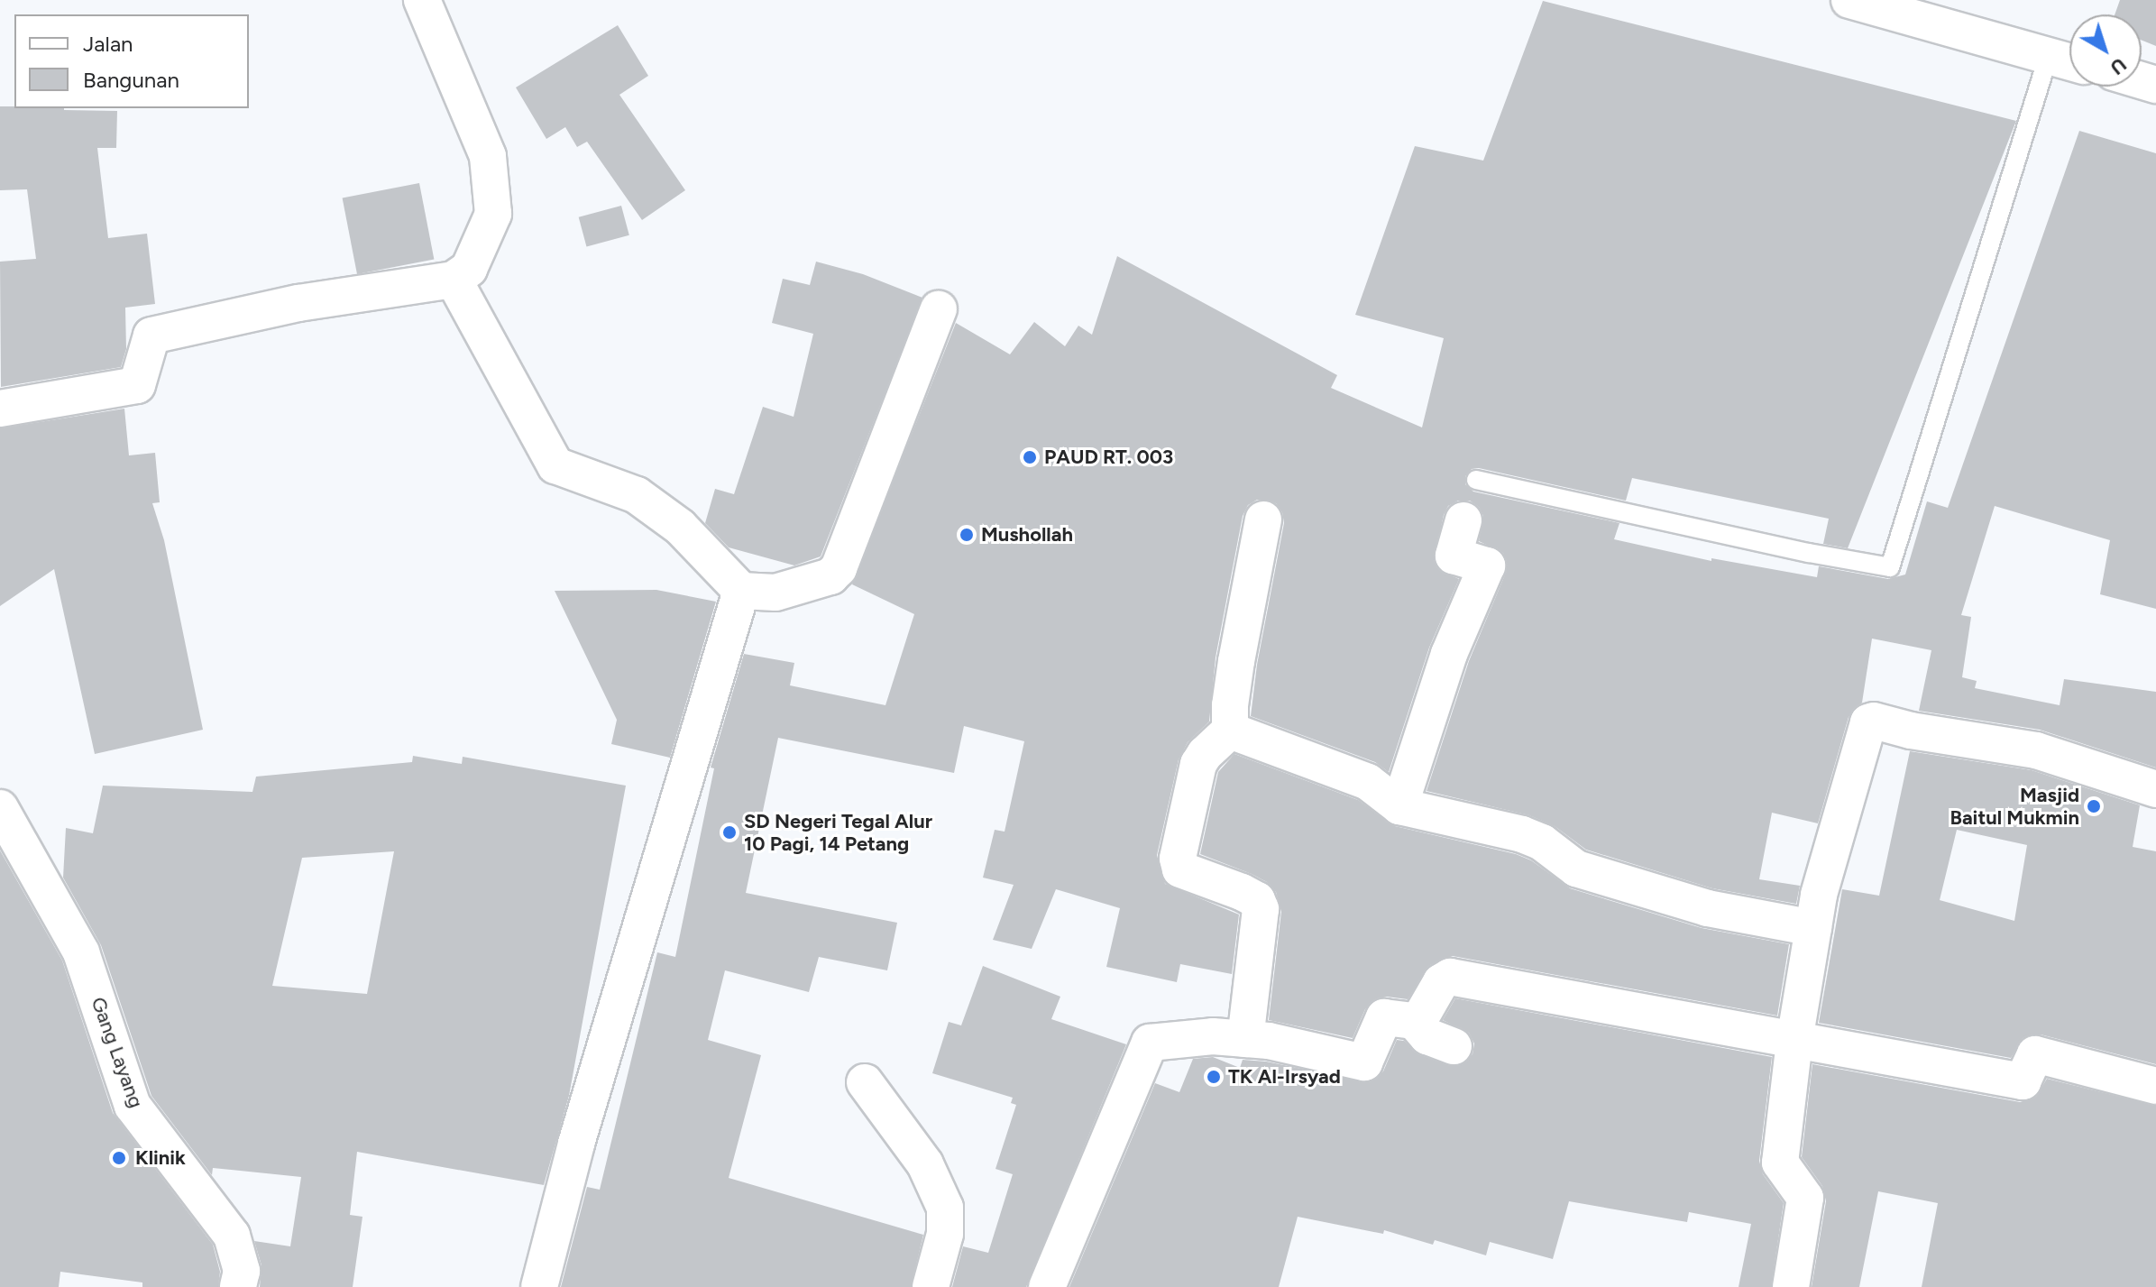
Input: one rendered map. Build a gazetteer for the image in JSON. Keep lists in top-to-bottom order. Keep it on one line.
{"streets":{"street":["Gang Layang"]},"places":["PAUD RT. 003","Mushollah","Masjid Baitul Mukmin","SD Negeri Tegal Alur 10 Pagi, 14 Petang","TK Al-Irsyad","Klinik"],"legend":["Jalan","Bangunan"],"north":"bottom right"}
